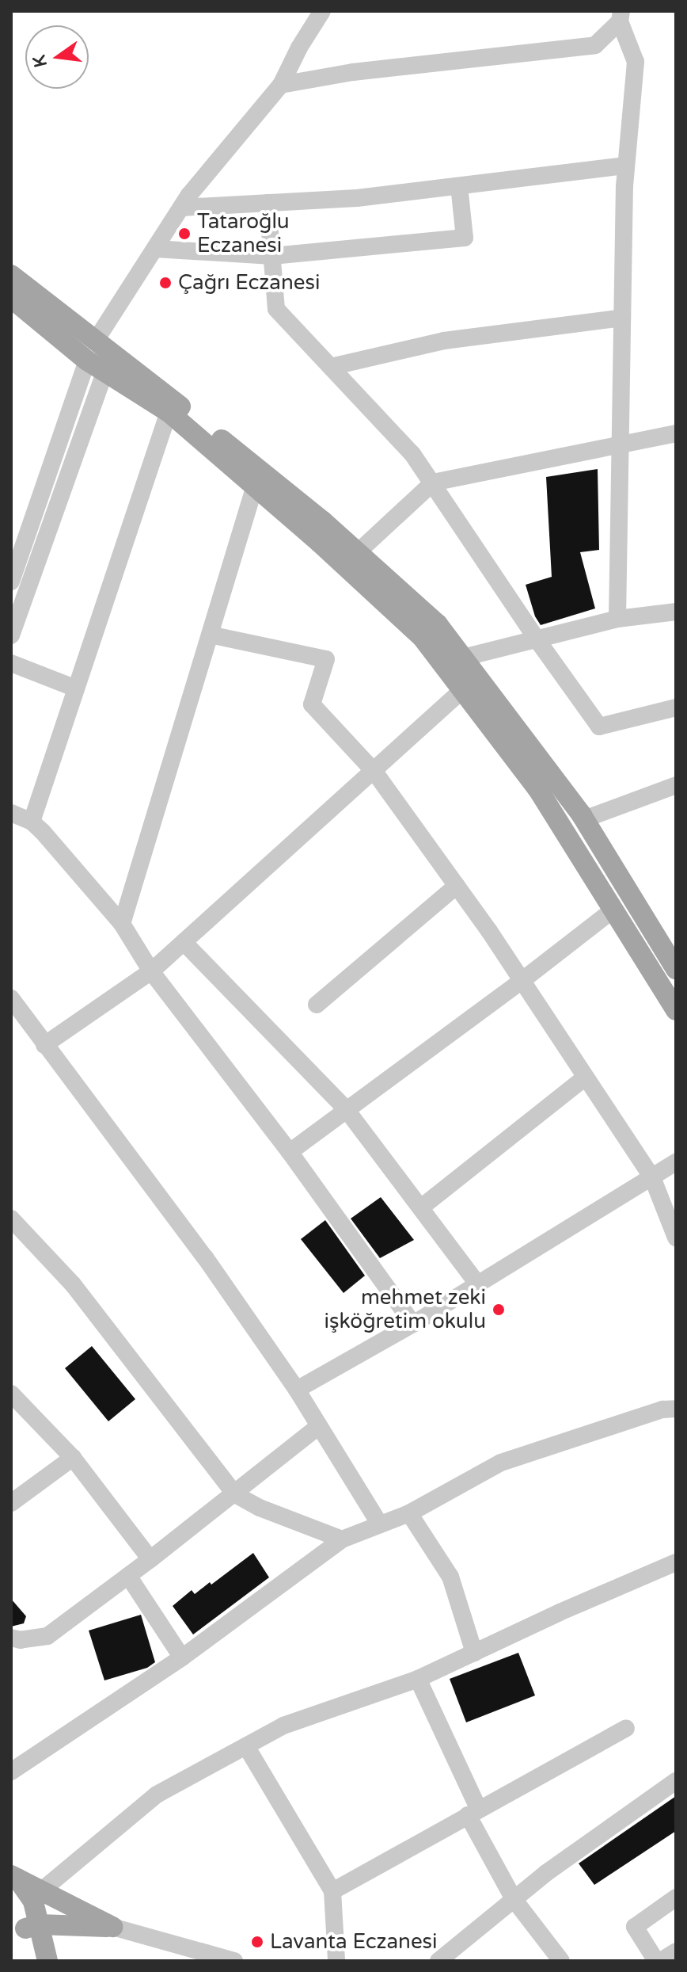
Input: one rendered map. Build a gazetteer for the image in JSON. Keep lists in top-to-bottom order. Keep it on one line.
{"places":["Tataroğlu Eczanesi","Çağrı Eczanesi","mehmet zeki işköğretim okulu","Lavanta Eczanesi"],"north":"left"}
